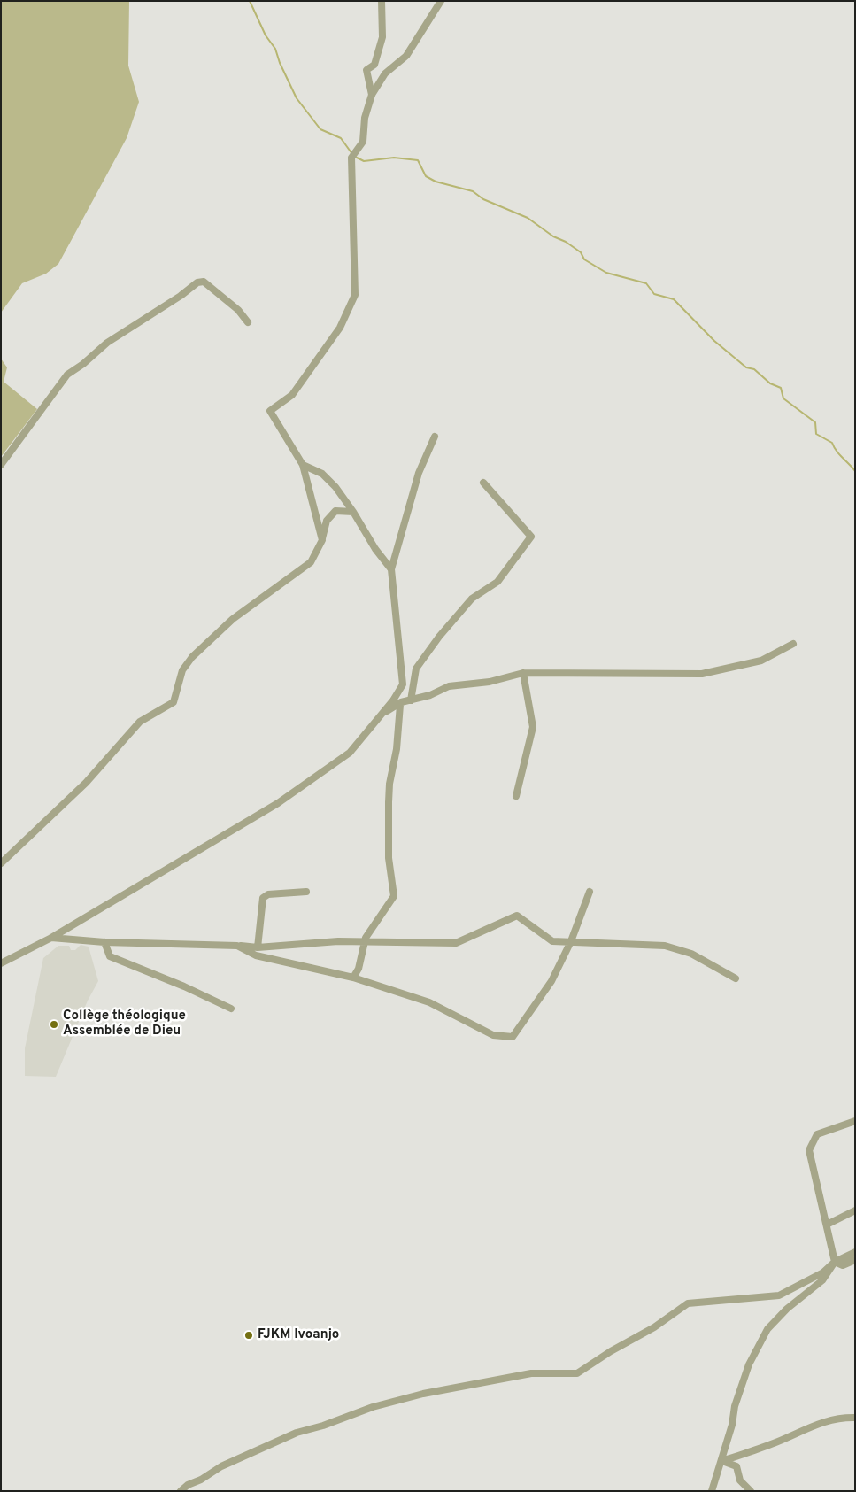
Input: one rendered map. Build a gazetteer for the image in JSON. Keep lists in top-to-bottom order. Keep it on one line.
{"places":["Collège théologique Assemblée de Dieu","FJKM Ivoanjo"]}
